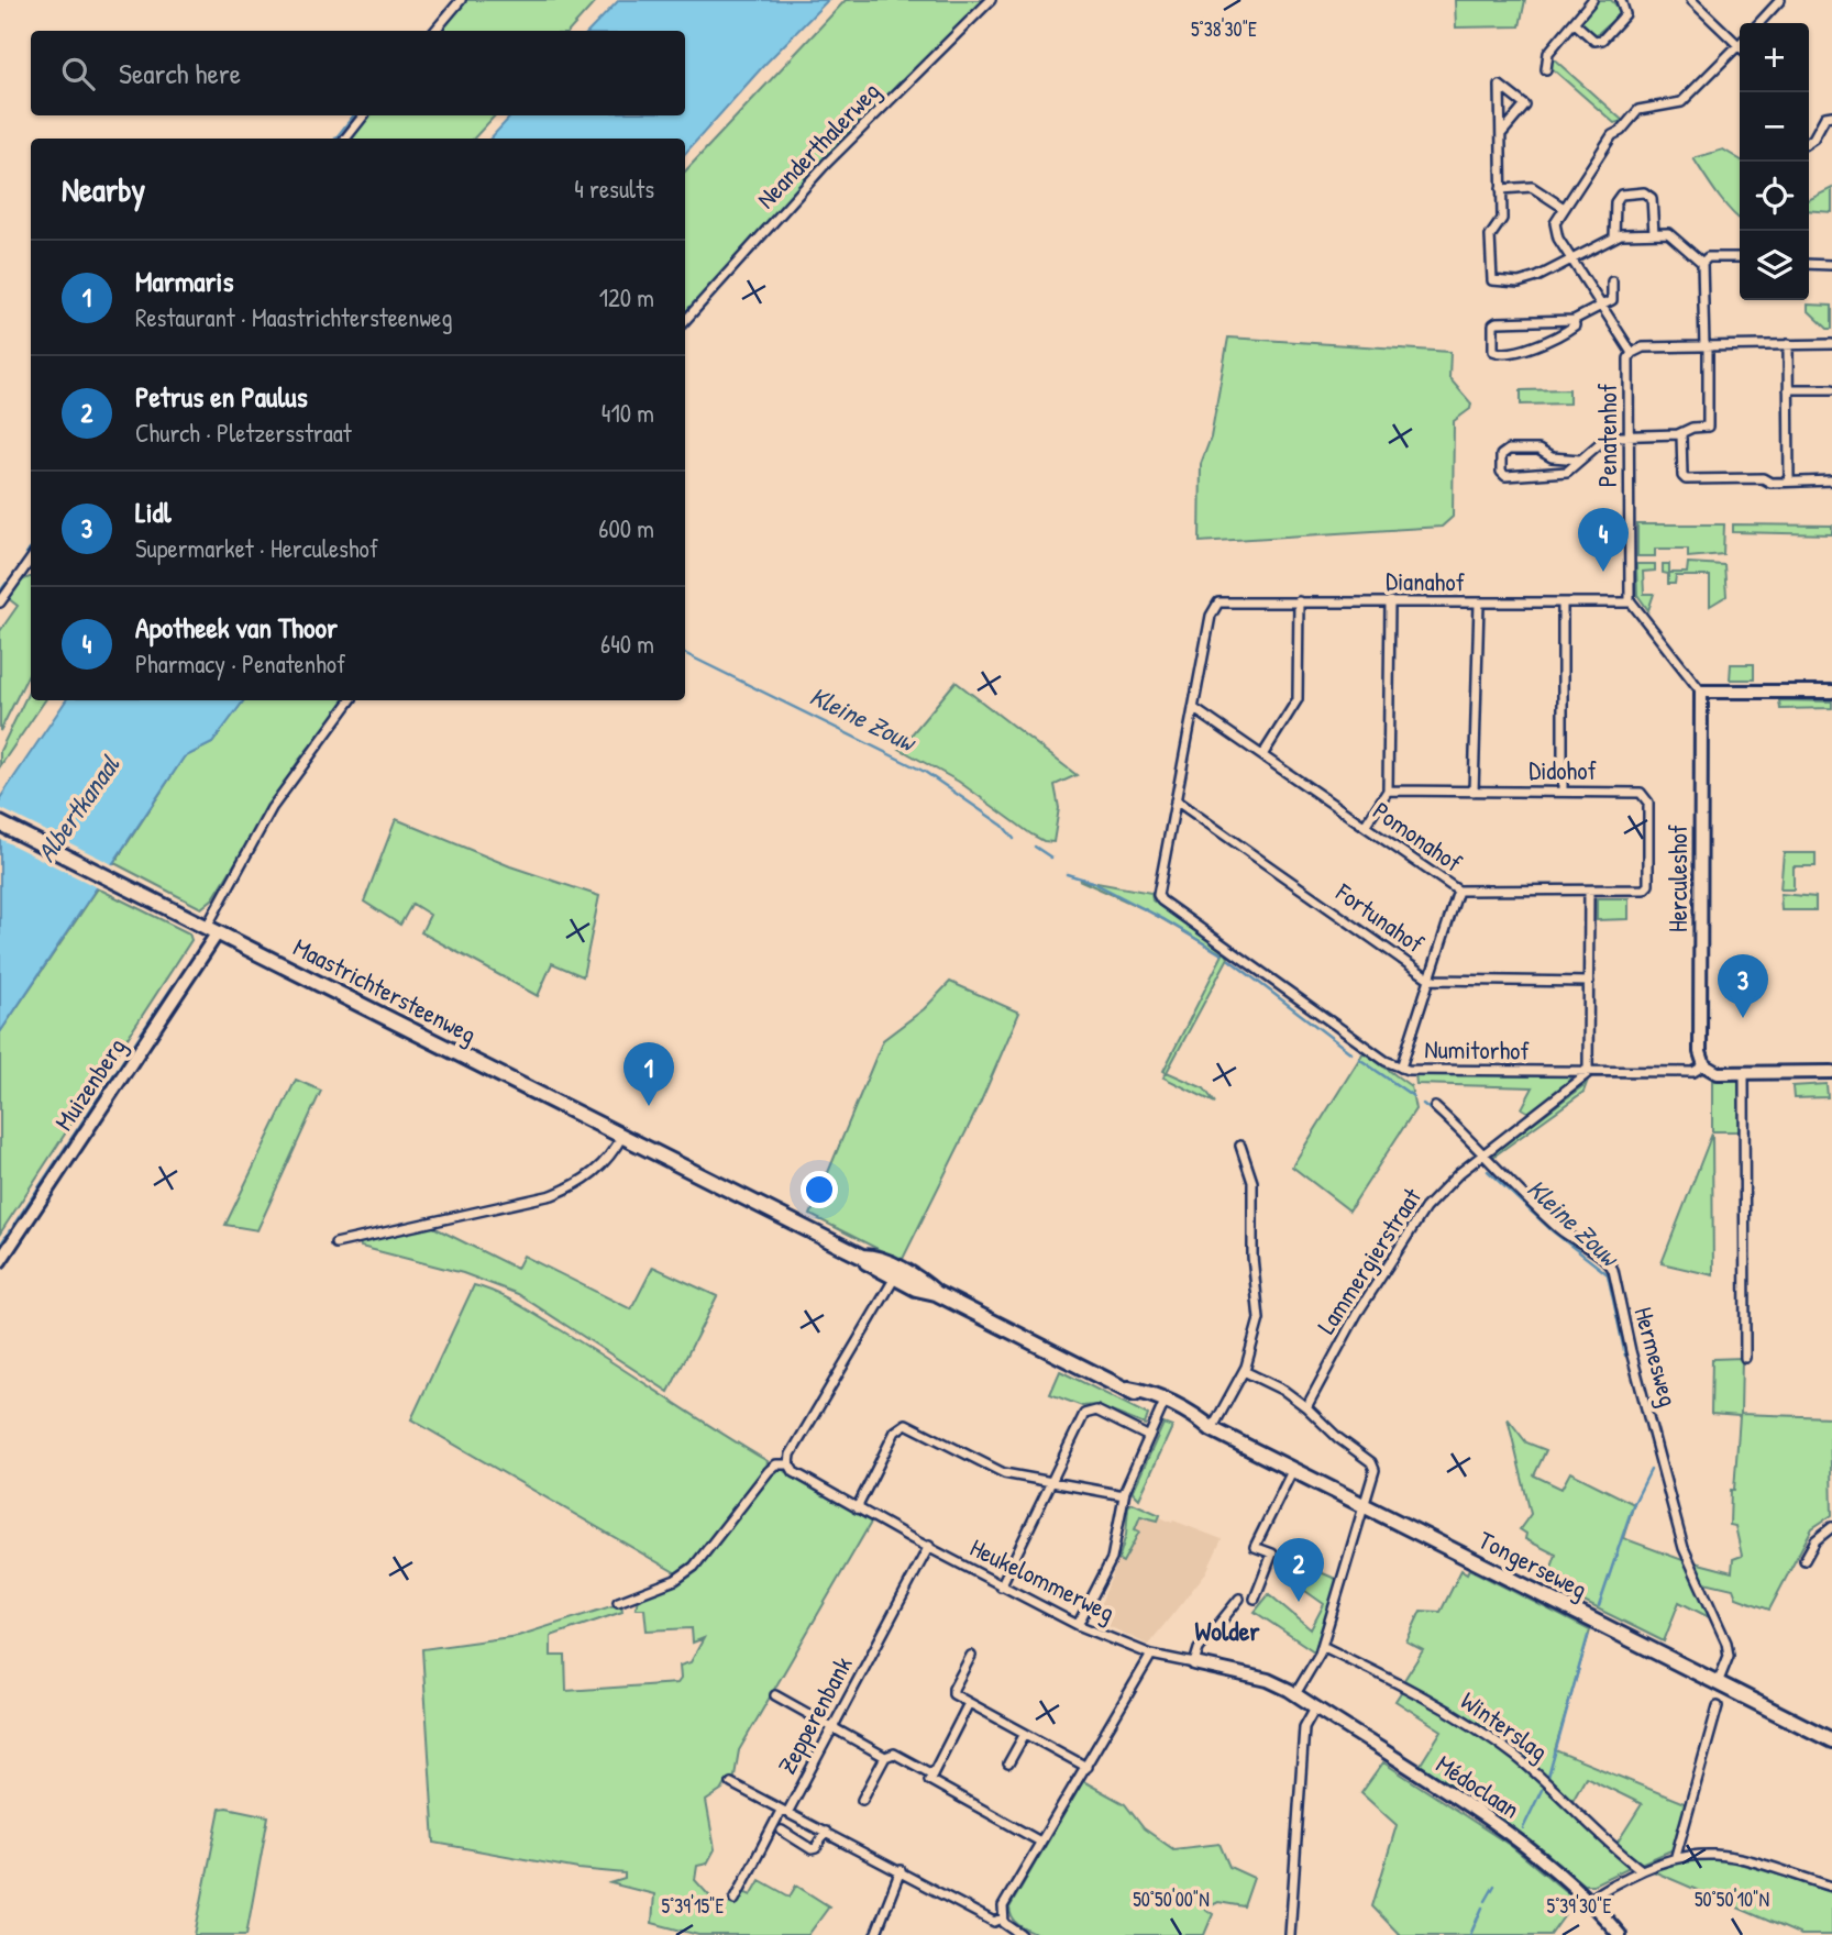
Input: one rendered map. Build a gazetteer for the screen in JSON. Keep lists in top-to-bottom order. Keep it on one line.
{"streets":{"main road":["Maastrichtersteenweg","Tongerseweg"],"street":["Neanderthalerweg","Penatenhof","Dianahof","Didohof","Pomonahof","Herculeshof","Fortunahof","Numitorhof","Muizenberg","Lammergierstraat","Hermesweg","Heukelommerweg","Zepperenbank","Winterslag","Médoclaan"]},"crossings":[["Penatenhof","Dianahof"],["Dianahof","Pomonahof"],["Didohof","Pomonahof"],["Herculeshof","Numitorhof"],["Fortunahof","Numitorhof"],["Maastrichtersteenweg","Muizenberg"],["Maastrichtersteenweg","Tongerseweg"],["Numitorhof","Lammergierstraat"],["Lammergierstraat","Hermesweg"],["Hermesweg","Tongerseweg"],["Heukelommerweg","Zepperenbank"],["Heukelommerweg","Médoclaan"]],"districts":["Wolder"],"water":["Kleine Zouw","Albertkanaal"],"page":{"map_buttons":["+","−"],"search":"Search here","heading":["Nearby","4 results"],"list":[{"mark":"1","name":"Marmaris","note":"Restaurant · Maastrichtersteenweg","value":"120 m"},{"mark":"2","name":"Petrus en Paulus","note":"Church · Pletzersstraat","value":"410 m"},{"mark":"3","name":"Lidl","note":"Supermarket · Herculeshof","value":"600 m"},{"mark":"4","name":"Apotheek van Thoor","note":"Pharmacy · Penatenhof","value":"640 m"}],"pins":["4","3","1","2"]},"coordinates":["5°38'30\"E","50°50'00\"N","50°50'10\"N","5°39'15\"E","5°39'30\"E"]}
